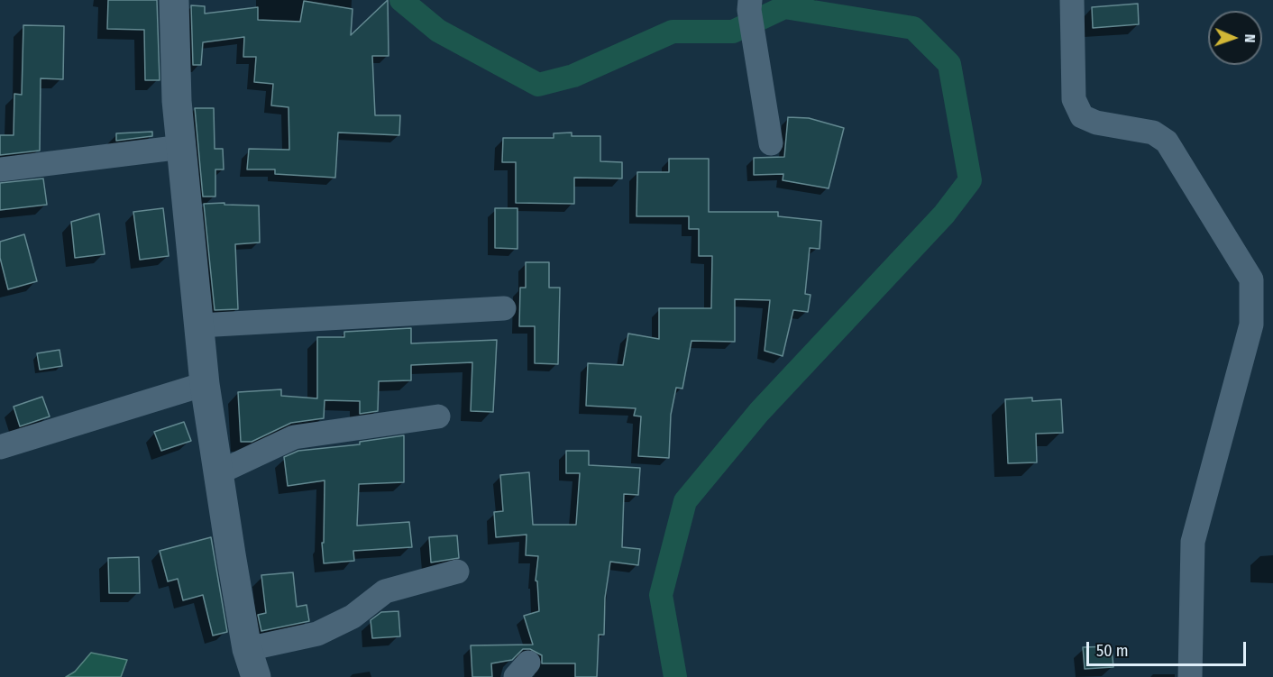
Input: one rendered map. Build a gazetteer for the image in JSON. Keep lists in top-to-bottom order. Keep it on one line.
{"scale_bar":"50 m","north":"right"}
